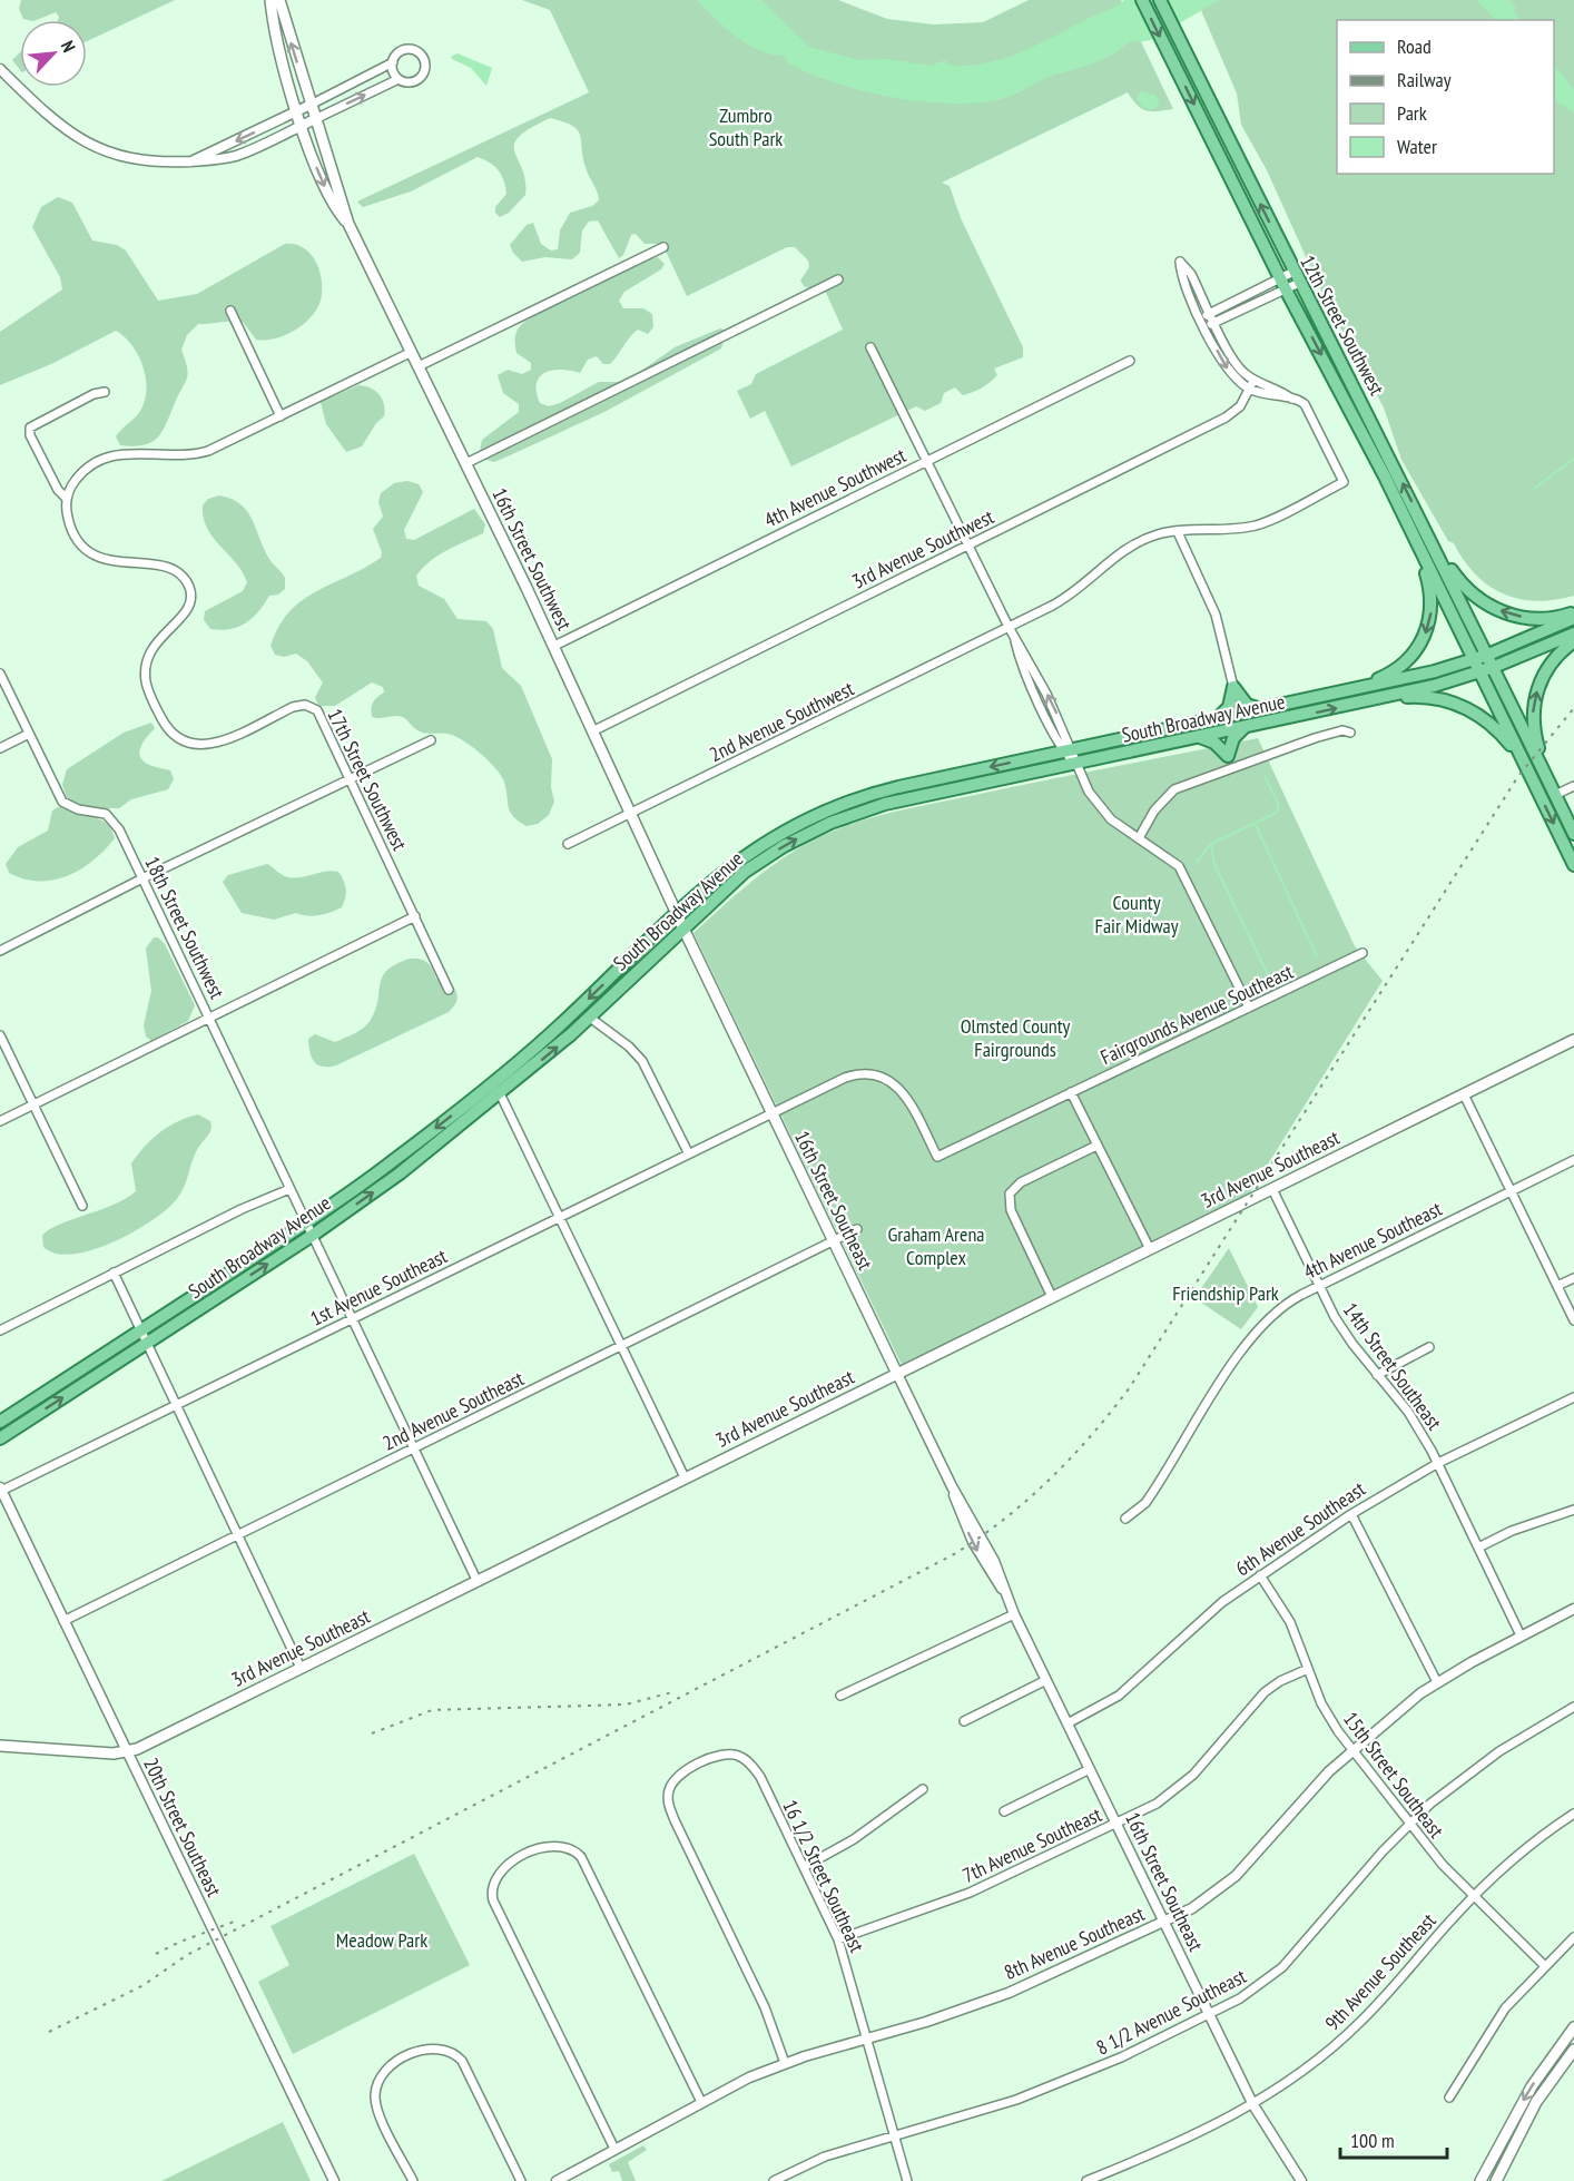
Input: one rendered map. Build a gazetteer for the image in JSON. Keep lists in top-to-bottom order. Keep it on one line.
{"streets":{"main road":["12th Street Southwest","16th Street Southwest","South Broadway Avenue","3rd Avenue Southeast","16th Street Southeast"],"street":["4th Avenue Southwest","3rd Avenue Southwest","2nd Avenue Southwest","17th Street Southwest","18th Street Southwest","Fairgrounds Avenue Southeast","4th Avenue Southeast","1st Avenue Southeast","14th Street Southeast","2nd Avenue Southeast","6th Avenue Southeast","15th Street Southeast","20th Street Southeast","7th Avenue Southeast","16 1/2 Street Southeast","8th Avenue Southeast","9th Avenue Southeast","8 1/2 Avenue Southeast"]},"crossings":[["12th Street Southwest","South Broadway Avenue"],["4th Avenue Southwest","16th Street Southwest"],["3rd Avenue Southwest","16th Street Southwest"],["16th Street Southwest","South Broadway Avenue"],["16th Street Southwest","2nd Avenue Southwest"],["16th Street Southwest","16th Street Southeast"],["South Broadway Avenue","18th Street Southwest"],["South Broadway Avenue","16th Street Southeast"],["18th Street Southwest","3rd Avenue Southeast"],["18th Street Southwest","1st Avenue Southeast"],["18th Street Southwest","2nd Avenue Southeast"],["Fairgrounds Avenue Southeast","1st Avenue Southeast"],["3rd Avenue Southeast","16th Street Southeast"],["3rd Avenue Southeast","14th Street Southeast"],["3rd Avenue Southeast","20th Street Southeast"],["16th Street Southeast","1st Avenue Southeast"],["16th Street Southeast","2nd Avenue Southeast"],["16th Street Southeast","6th Avenue Southeast"],["16th Street Southeast","7th Avenue Southeast"],["16th Street Southeast","8th Avenue Southeast"],["16th Street Southeast","9th Avenue Southeast"],["16th Street Southeast","8 1/2 Avenue Southeast"],["4th Avenue Southeast","14th Street Southeast"],["1st Avenue Southeast","20th Street Southeast"],["14th Street Southeast","6th Avenue Southeast"],["14th Street Southeast","8th Avenue Southeast"],["2nd Avenue Southeast","20th Street Southeast"],["6th Avenue Southeast","15th Street Southeast"],["15th Street Southeast","7th Avenue Southeast"],["15th Street Southeast","8th Avenue Southeast"],["15th Street Southeast","9th Avenue Southeast"],["15th Street Southeast","8 1/2 Avenue Southeast"],["7th Avenue Southeast","16 1/2 Street Southeast"],["16 1/2 Street Southeast","8th Avenue Southeast"],["16 1/2 Street Southeast","8 1/2 Avenue Southeast"]],"parks":["Zumbro South Park","County Fair Midway","Olmsted County Fairgrounds","Graham Arena Complex","Friendship Park","Meadow Park"],"legend":["Road","Railway","Park","Water"],"scale_bar":"100 m","north":"top right"}
